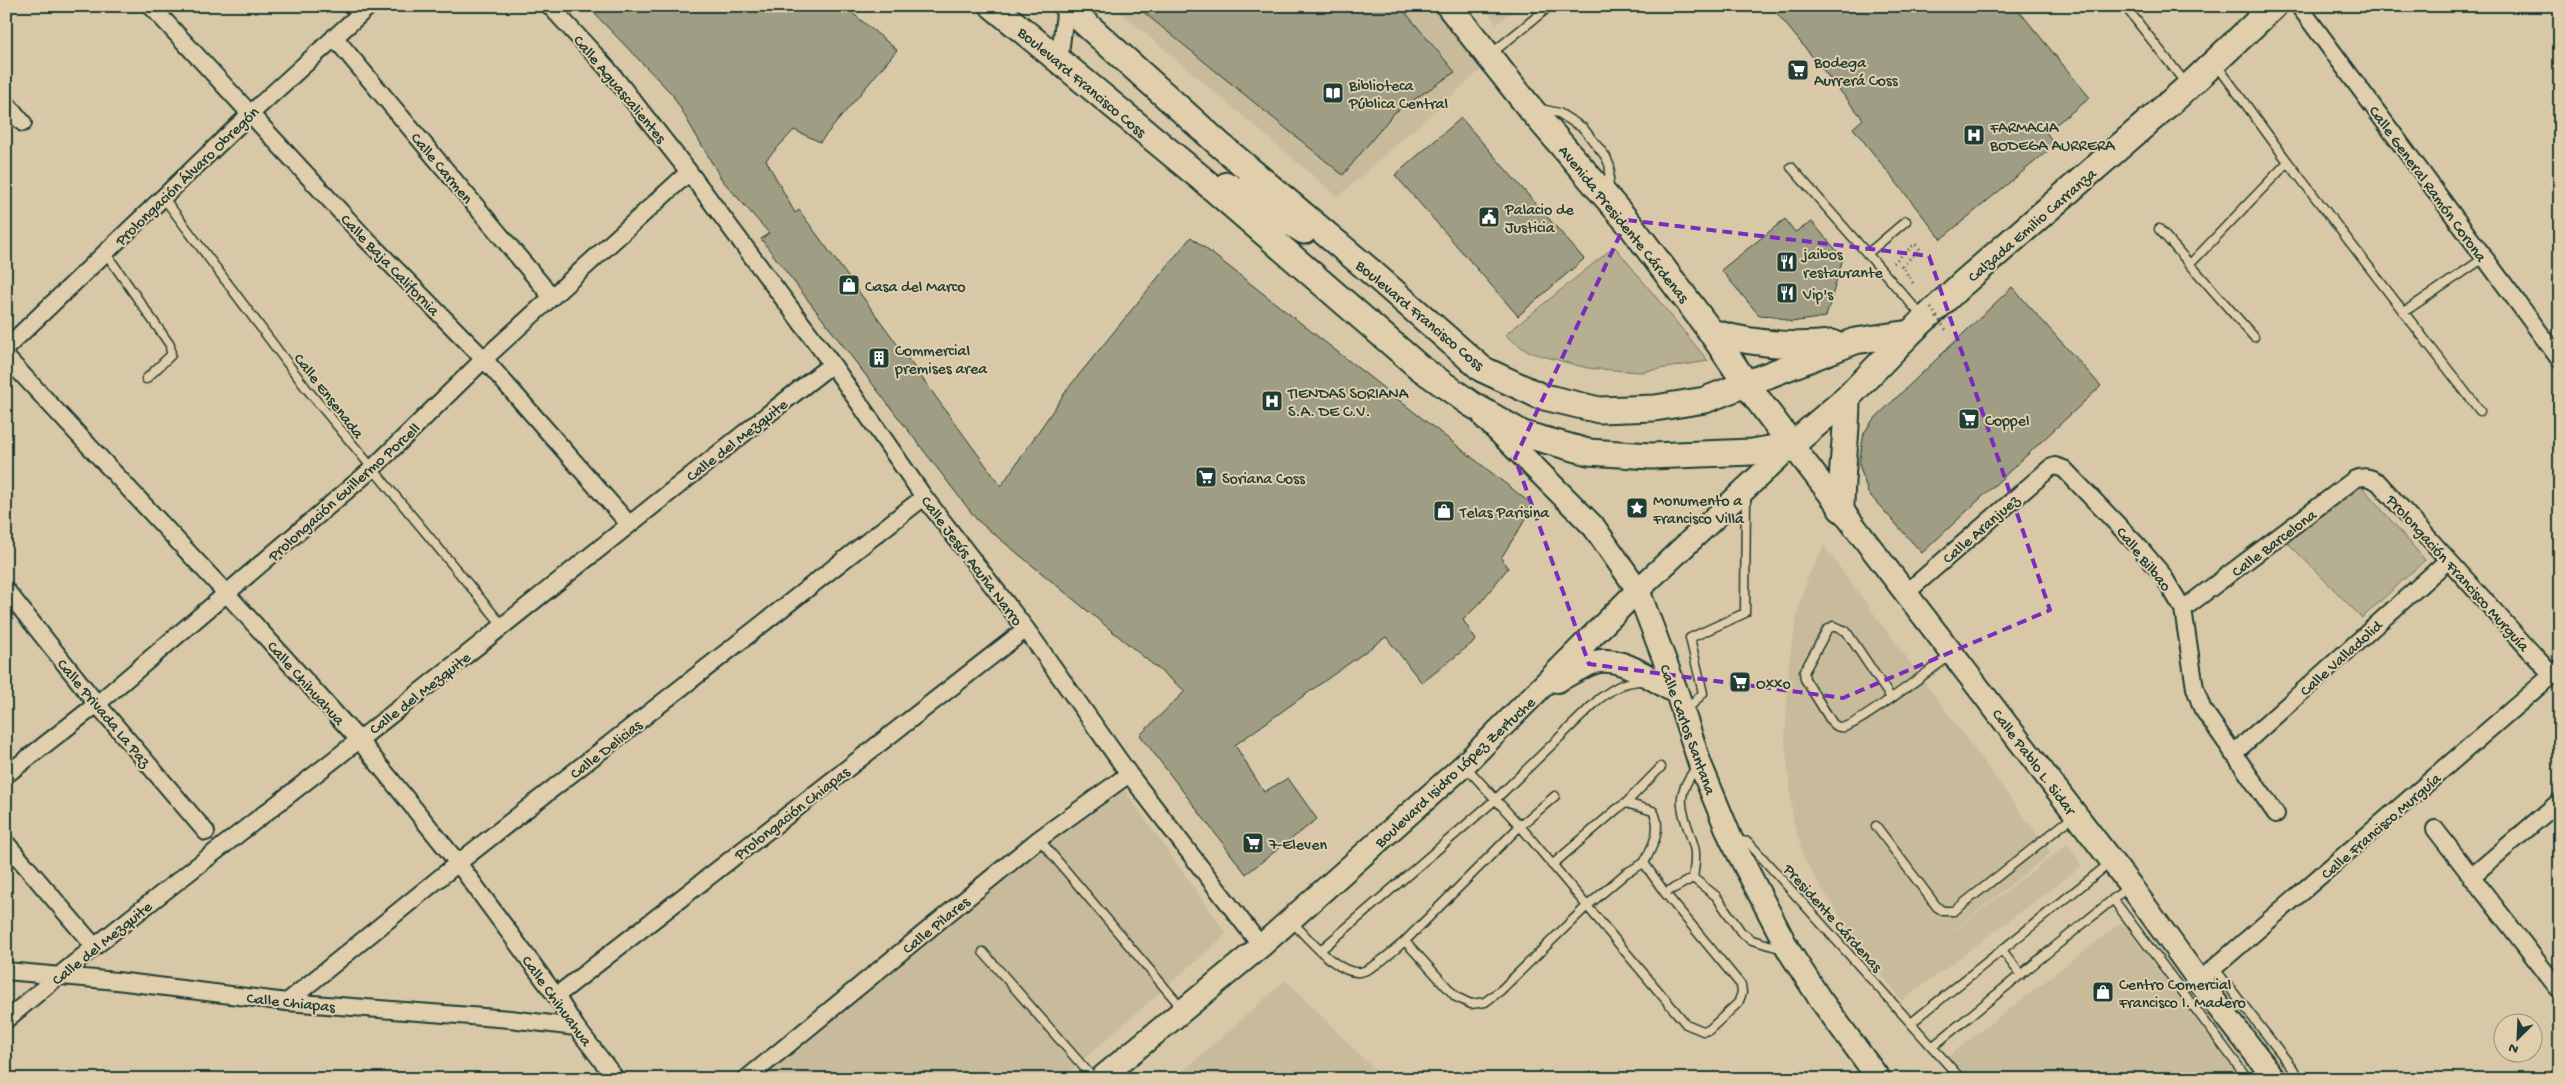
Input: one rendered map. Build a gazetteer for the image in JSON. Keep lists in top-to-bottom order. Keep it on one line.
{"streets":{"main road":["Boulevard Francisco Coss","Avenida Presidente Cárdenas","Calzada Emilio Carranza"],"street":["Calle Aguascalientes","Calle Carmen","Prolongación Álvaro Obregón","Calle General Ramón Corona","Calle Baja California","Calle del Mezquite","Prolongación Guillermo Porcell","Calle Aranjuez","Calle Barcelona","Calle Bilbao","Calle Jesús Acuña Narro","Prolongación Francisco Murguía","Calle Valladolid","Calle Chihuahua","Calle Privada La Paz","Calle Carlos Santana","Calle Delicias","Calle Pablo L. Sidar","Boulevard Isidro López Zertuche","Prolongación Chiapas","Calle Francisco Murguía","Calle Pilares","Calle Chiapas"],"lane":["Calle Ensenada","Presidente Cárdenas"]},"crossings":[["Boulevard Francisco Coss","Avenida Presidente Cárdenas"],["Boulevard Francisco Coss","Calzada Emilio Carranza"],["Boulevard Francisco Coss","Calle Carlos Santana"],["Boulevard Francisco Coss","Calle Pablo L. Sidar"],["Boulevard Francisco Coss","Boulevard Isidro López Zertuche"],["Calle Aguascalientes","Prolongación Guillermo Porcell"],["Calle Aguascalientes","Calle Jesús Acuña Narro"],["Calle Carmen","Prolongación Álvaro Obregón"],["Calle Carmen","Prolongación Guillermo Porcell"],["Prolongación Álvaro Obregón","Calle Baja California"],["Prolongación Álvaro Obregón","Calle Ensenada"],["Avenida Presidente Cárdenas","Calzada Emilio Carranza"],["Avenida Presidente Cárdenas","Calle Pablo L. Sidar"],["Avenida Presidente Cárdenas","Boulevard Isidro López Zertuche"],["Calzada Emilio Carranza","Calle Pablo L. Sidar"],["Calzada Emilio Carranza","Boulevard Isidro López Zertuche"],["Calle Baja California","Calle del Mezquite"],["Calle Baja California","Prolongación Guillermo Porcell"],["Calle Ensenada","Calle del Mezquite"],["Calle Ensenada","Prolongación Guillermo Porcell"],["Calle del Mezquite","Calle Jesús Acuña Narro"],["Calle del Mezquite","Calle Chihuahua"],["Calle del Mezquite","Calle Chiapas"],["Prolongación Guillermo Porcell","Calle Jesús Acuña Narro"],["Prolongación Guillermo Porcell","Calle Chihuahua"],["Prolongación Guillermo Porcell","Calle Privada La Paz"],["Calle Aranjuez","Calle Bilbao"],["Calle Aranjuez","Calle Pablo L. Sidar"],["Calle Barcelona","Calle Bilbao"],["Calle Barcelona","Prolongación Francisco Murguía"],["Calle Bilbao","Calle Valladolid"],["Calle Jesús Acuña Narro","Calle Delicias"],["Calle Jesús Acuña Narro","Boulevard Isidro López Zertuche"],["Calle Jesús Acuña Narro","Prolongación Chiapas"],["Calle Jesús Acuña Narro","Calle Pilares"],["Prolongación Francisco Murguía","Calle Valladolid"],["Prolongación Francisco Murguía","Calle Francisco Murguía"],["Calle Chihuahua","Calle Delicias"],["Calle Chihuahua","Prolongación Chiapas"],["Calle Chihuahua","Calle Chiapas"],["Calle Carlos Santana","Boulevard Isidro López Zertuche"],["Calle Carlos Santana","Presidente Cárdenas"],["Calle Delicias","Calle Chiapas"],["Calle Pablo L. Sidar","Boulevard Isidro López Zertuche"],["Calle Pablo L. Sidar","Calle Francisco Murguía"]],"places":{"supermarket":["Bodega Aurrerá Coss","Coppel","Soriana Coss","Oxxo","7-Eleven"],"library":["Biblioteca Pública Central"],"hospital":["FARMACIA BODEGA AURRERA","TIENDAS SORIANA S.A. DE C.V."],"public building":["Palacio de Justicia"],"restaurant":["jaibos restaurante","Vip's"],"shop":["Casa del Marco","Telas Parisina","Centro Comercial Francisco I. Madero"],"building":["Commercial premises area"],"place":["Monumento a Francisco Villa"]},"north":"bottom left"}
